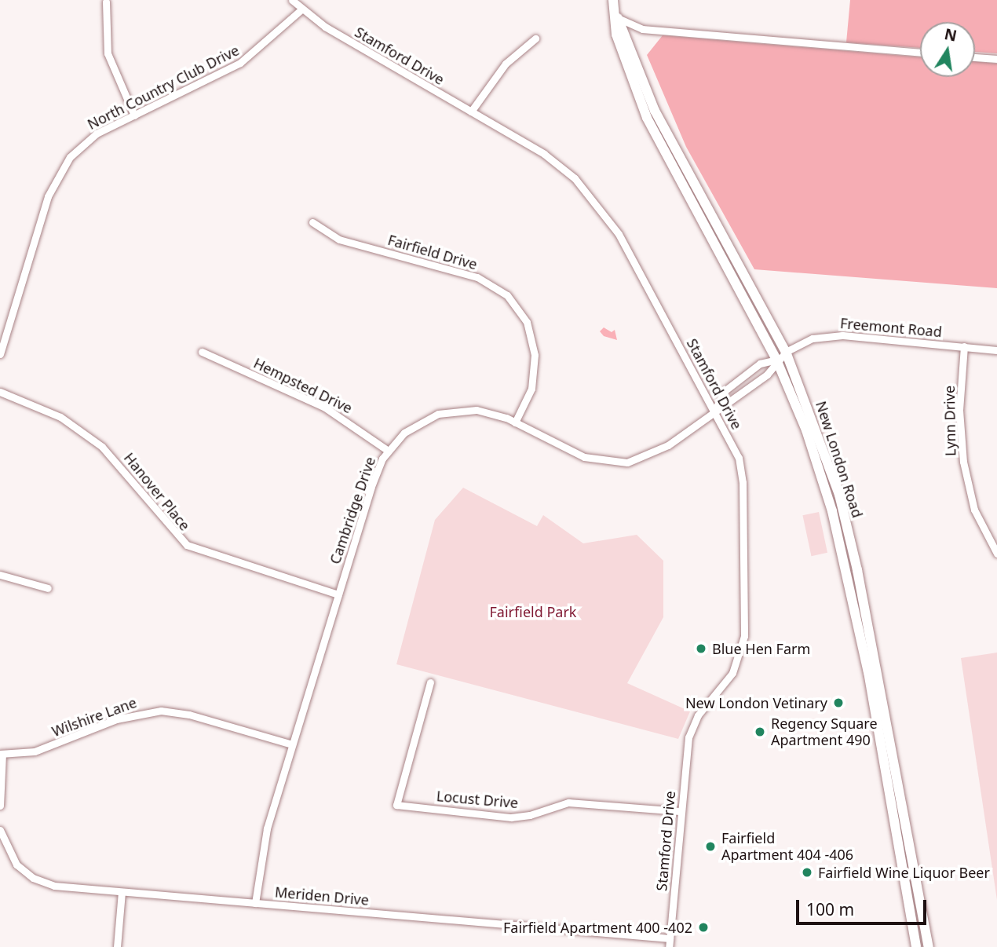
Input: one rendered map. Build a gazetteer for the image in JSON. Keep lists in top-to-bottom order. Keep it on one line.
{"streets":{"main road":["New London Road"],"street":["Stamford Drive","North Country Club Drive","Fairfield Drive","Freemont Road","Hempsted Drive","Lynn Drive","Hanover Place","Cambridge Drive","Wilshire Lane","Locust Drive","Meriden Drive"]},"crossings":[["Stamford Drive","North Country Club Drive"],["Stamford Drive","Cambridge Drive"],["Stamford Drive","Locust Drive"],["Stamford Drive","Meriden Drive"],["Fairfield Drive","Cambridge Drive"],["Freemont Road","Lynn Drive"],["Freemont Road","New London Road"],["Freemont Road","Cambridge Drive"],["Hempsted Drive","Cambridge Drive"],["New London Road","Cambridge Drive"],["Hanover Place","Cambridge Drive"],["Cambridge Drive","Wilshire Lane"],["Cambridge Drive","Meriden Drive"]],"parks":["Fairfield Park"],"places":["Blue Hen Farm","New London Vetinary","Regency Square Apartment 490","Fairfield Apartment 404 -406","Fairfield Wine Liquor Beer","Fairfield Apartment 400 -402"],"scale_bar":"100 m","north":"top"}
